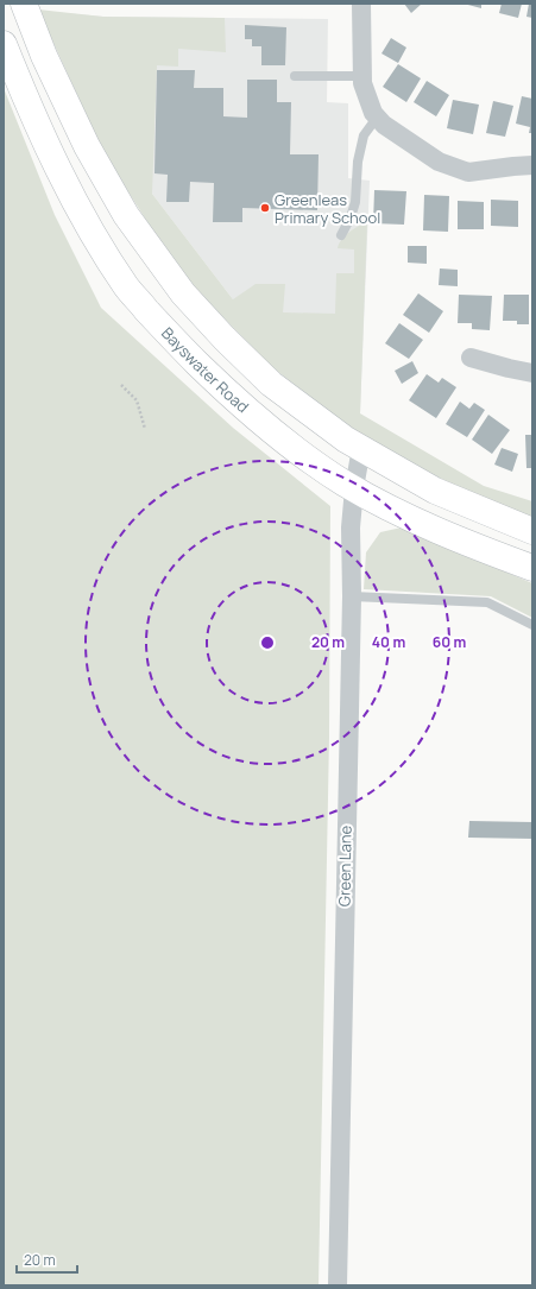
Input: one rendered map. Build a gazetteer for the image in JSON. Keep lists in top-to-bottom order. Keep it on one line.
{"streets":{"main road":["Bayswater Road"],"street":["Green Lane"]},"crossings":[["Bayswater Road","Green Lane"]],"places":["Greenleas Primary School"],"scale_bar":"20 m","rings":["20 m","40 m","60 m"]}
